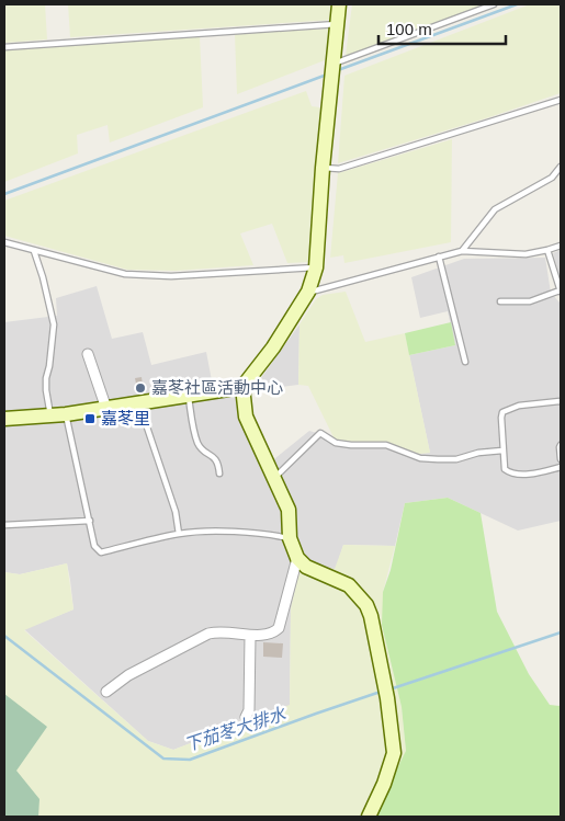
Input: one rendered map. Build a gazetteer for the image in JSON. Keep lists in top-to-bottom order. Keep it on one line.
{"water":["下茄苳大排水"],"places":{"other":["嘉苳社區活動中心"],"transit":["嘉苳里"]},"scale_bar":"100 m"}
